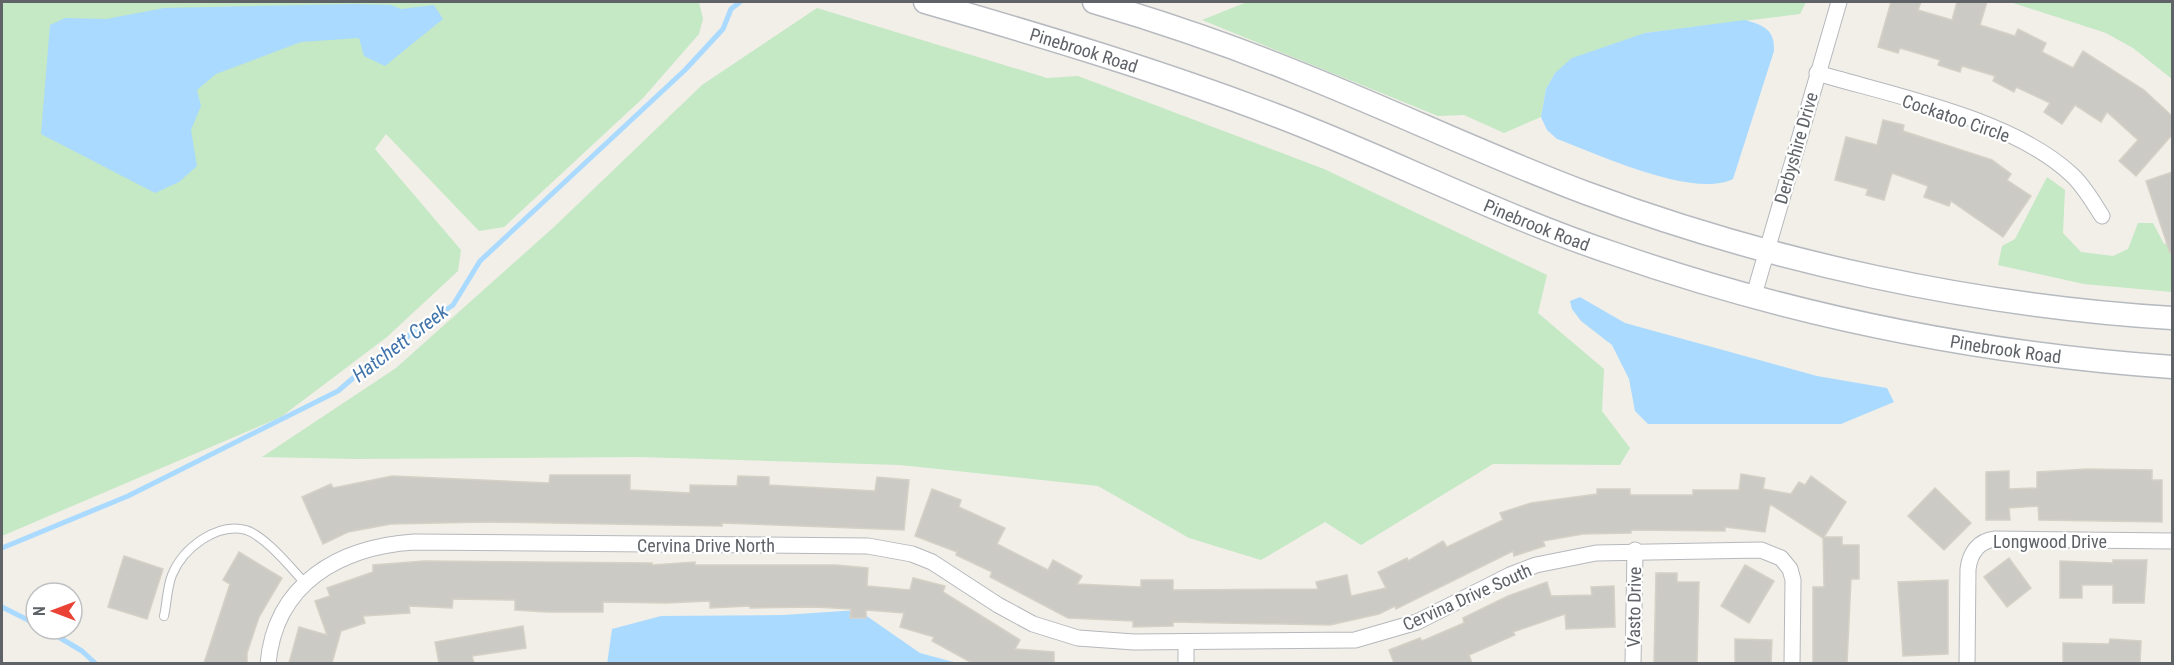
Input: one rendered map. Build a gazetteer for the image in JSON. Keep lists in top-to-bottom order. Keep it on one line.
{"streets":{"street":["Pinebrook Road","Cockatoo Circle","Derbyshire Drive","Longwood Drive","Cervina Drive North","Cervina Drive South","Vasto Drive"]},"crossings":[["Pinebrook Road","Derbyshire Drive"],["Cockatoo Circle","Derbyshire Drive"],["Cervina Drive North","Cervina Drive South"],["Cervina Drive South","Vasto Drive"]],"water":["Hatchett Creek"],"north":"left"}
